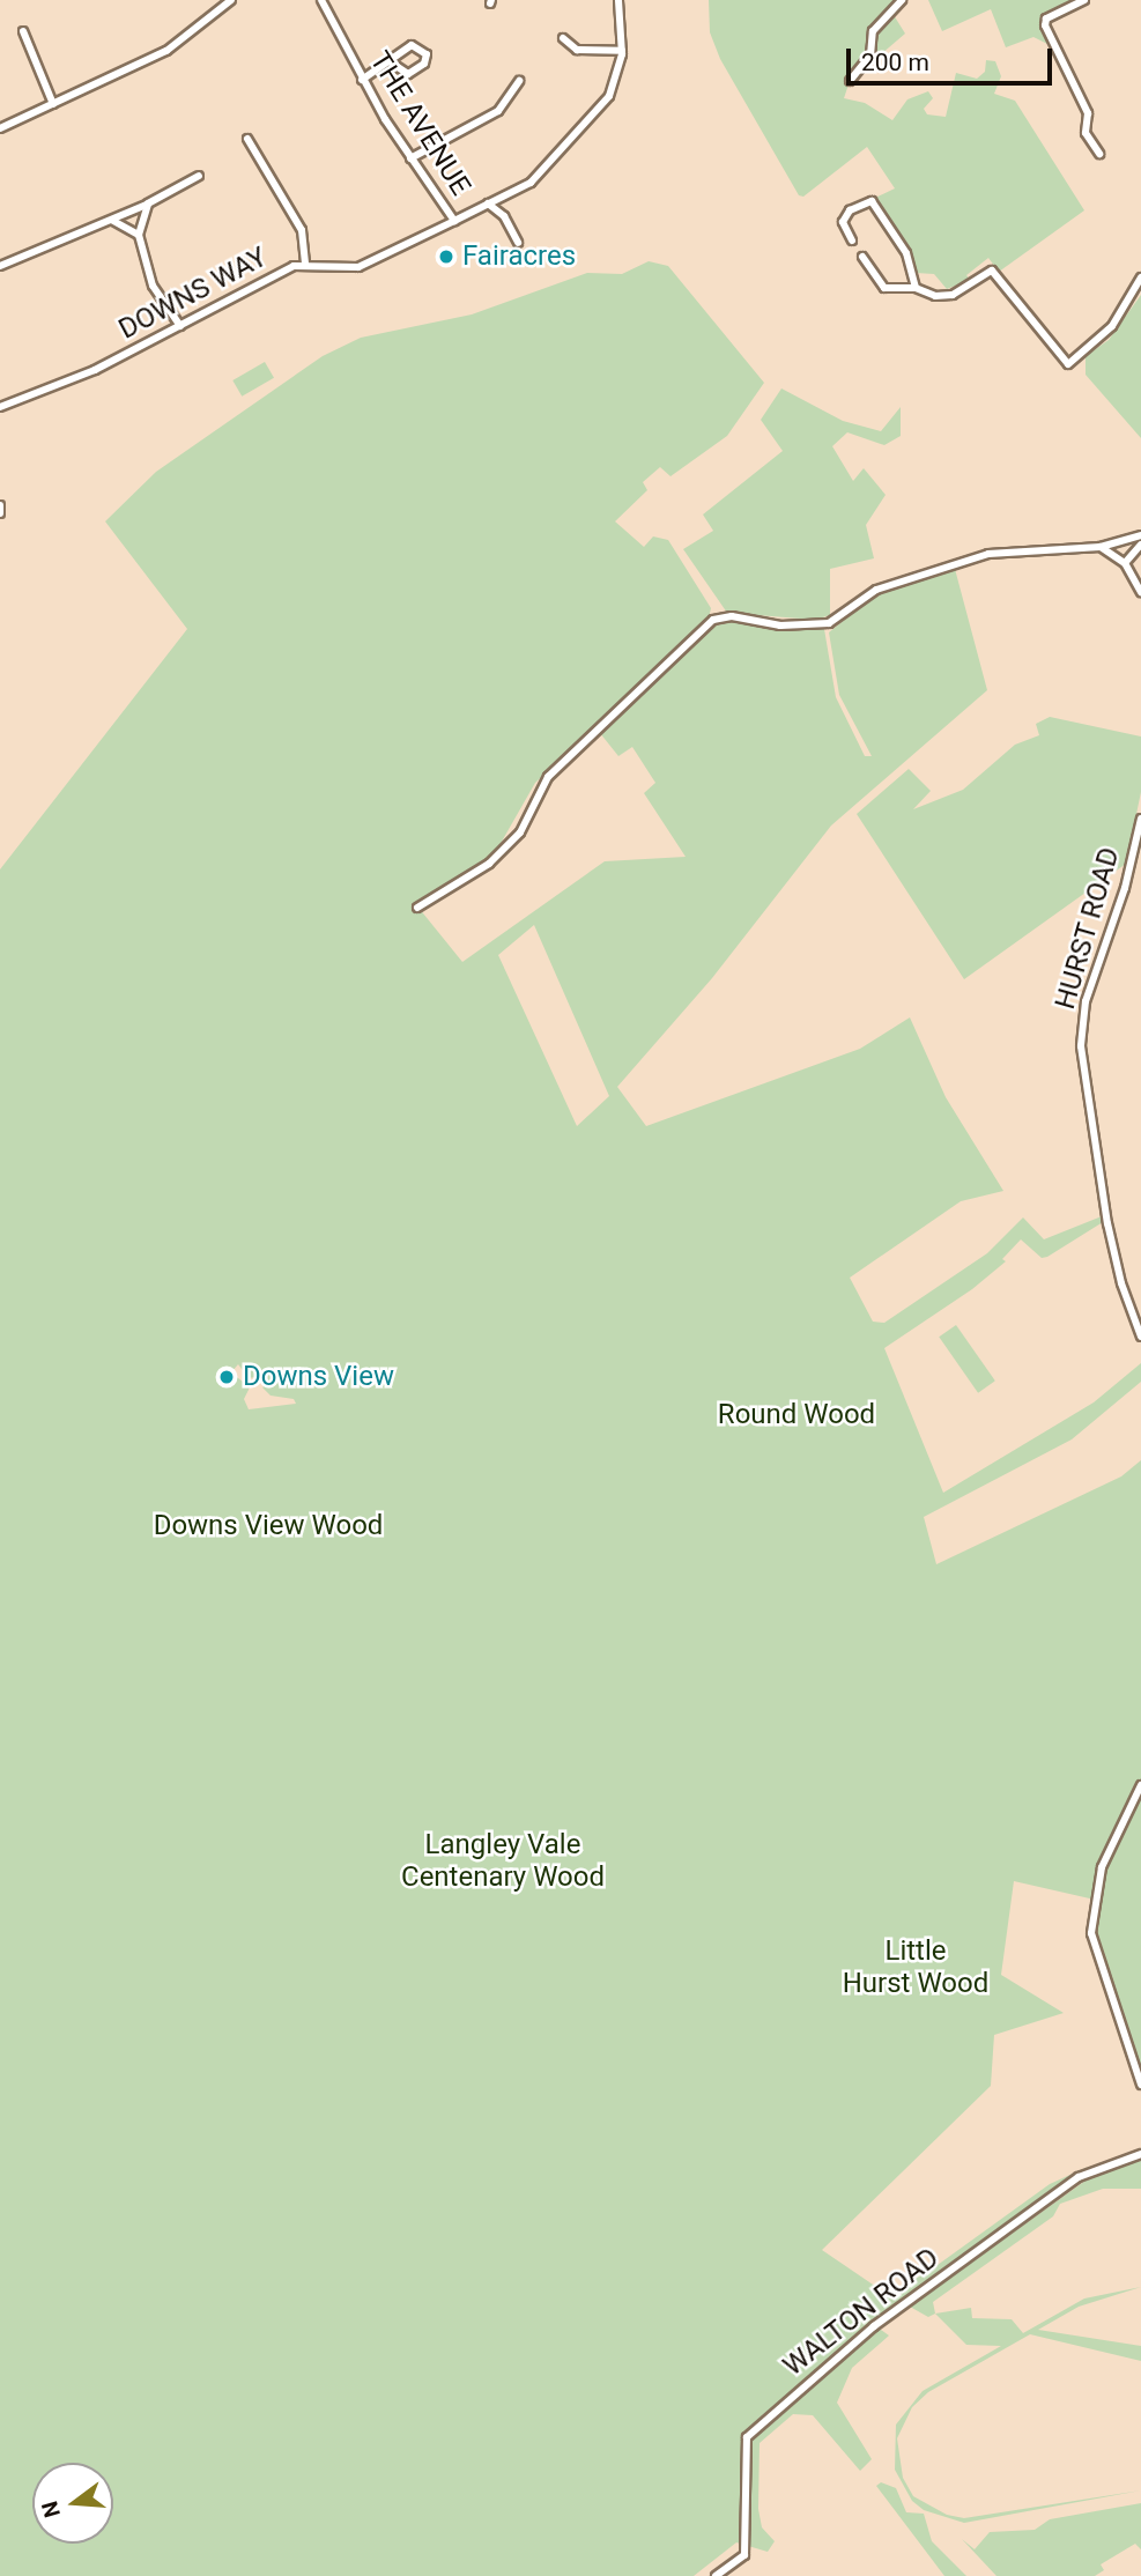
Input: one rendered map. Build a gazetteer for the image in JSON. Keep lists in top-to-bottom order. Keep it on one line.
{"streets":{"street":["THE AVENUE","DOWNS WAY","HURST ROAD","WALTON ROAD"]},"crossings":[["THE AVENUE","DOWNS WAY"]],"parks":["Round Wood","Downs View Wood","Langley Vale Centenary Wood","Little Hurst Wood"],"places":["Fairacres","Downs View"],"scale_bar":"200 m","north":"left"}
